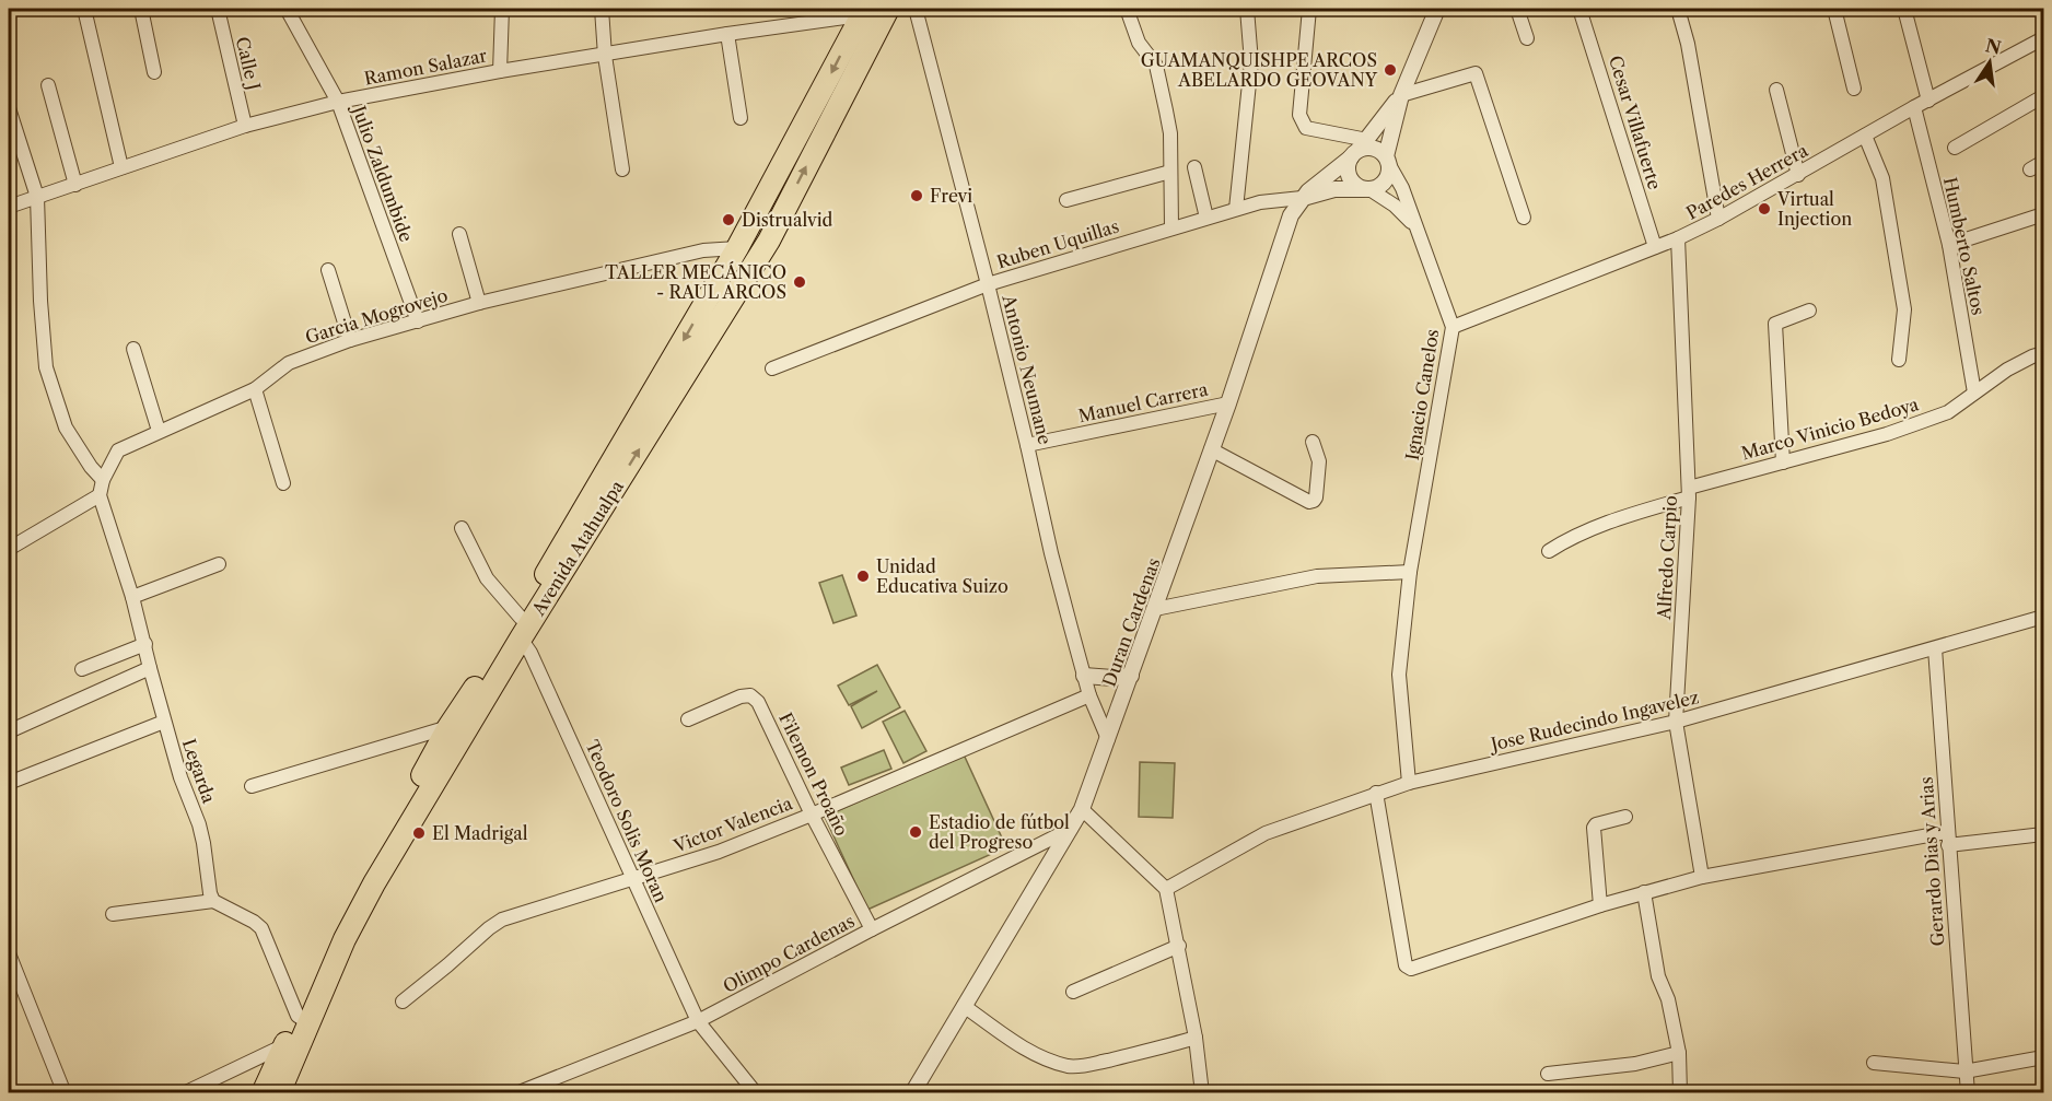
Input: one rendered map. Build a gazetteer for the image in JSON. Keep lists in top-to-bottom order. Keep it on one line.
{"streets":{"highway":["Avenida Atahualpa"],"street":["Calle J","Ramon Salazar","Cesar Villafuerte","Julio Zaldumbide","Paredes Herrera","Ruben Uquillas","Humberto Saltos","Garcia Mogrovejo","Antonio Neumane","Ignacio Canelos","Manuel Carrera","Marco Vinicio Bedoya","Alfredo Carpio","Duran Cardenas","Jose Rudecindo Ingavelez","Legarda","Filemon Proaño","Teodoro Solis Moran","Victor Valencia","Gerardo Dias y Arias","Olimpo Cardenas"]},"crossings":[["Calle J","Ramon Salazar"],["Ramon Salazar","Julio Zaldumbide"],["Ramon Salazar","Avenida Atahualpa"],["Cesar Villafuerte","Paredes Herrera"],["Julio Zaldumbide","Garcia Mogrovejo"],["Paredes Herrera","Humberto Saltos"],["Paredes Herrera","Ignacio Canelos"],["Paredes Herrera","Alfredo Carpio"],["Ruben Uquillas","Antonio Neumane"],["Ruben Uquillas","Duran Cardenas"],["Humberto Saltos","Marco Vinicio Bedoya"],["Garcia Mogrovejo","Avenida Atahualpa"],["Garcia Mogrovejo","Legarda"],["Antonio Neumane","Manuel Carrera"],["Antonio Neumane","Duran Cardenas"],["Antonio Neumane","Victor Valencia"],["Ignacio Canelos","Jose Rudecindo Ingavelez"],["Manuel Carrera","Duran Cardenas"],["Marco Vinicio Bedoya","Alfredo Carpio"],["Avenida Atahualpa","Teodoro Solis Moran"],["Alfredo Carpio","Jose Rudecindo Ingavelez"],["Duran Cardenas","Olimpo Cardenas"],["Jose Rudecindo Ingavelez","Gerardo Dias y Arias"],["Filemon Proaño","Victor Valencia"],["Filemon Proaño","Olimpo Cardenas"],["Teodoro Solis Moran","Victor Valencia"],["Teodoro Solis Moran","Olimpo Cardenas"]],"places":["GUAMANQUISHPE ARCOS ABELARDO GEOVANY","Frevi","Virtual Injection","Distrualvid","TALLER MECÁNICO - RAUL ARCOS","Unidad Educativa Suizo","Estadio de fútbol del Progreso","El Madrigal"],"north":"top"}
